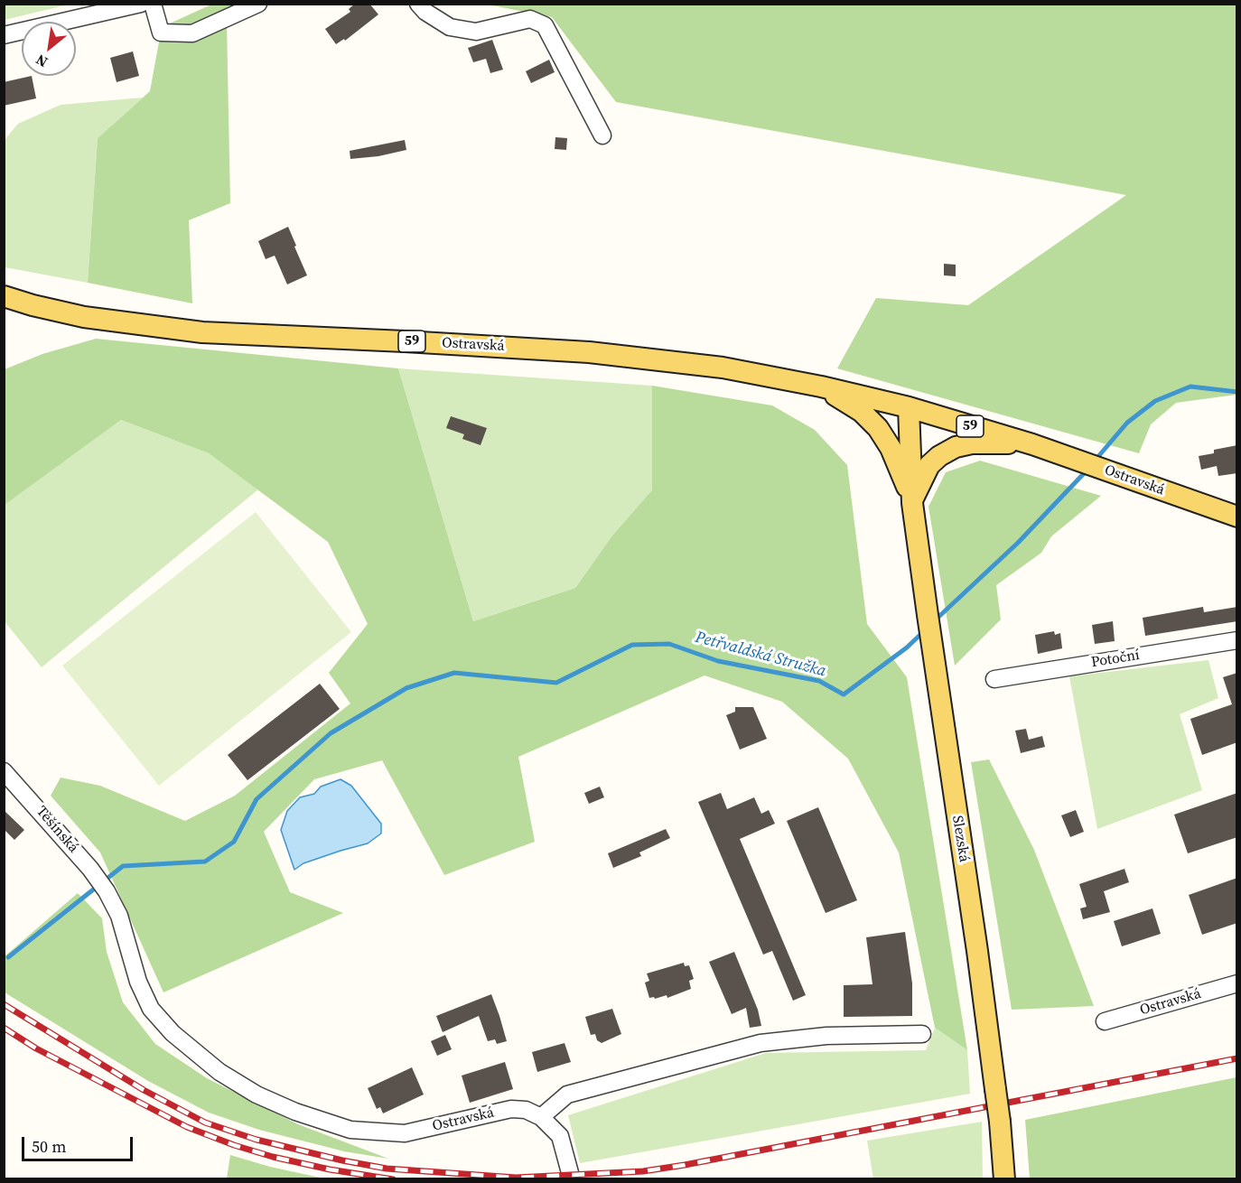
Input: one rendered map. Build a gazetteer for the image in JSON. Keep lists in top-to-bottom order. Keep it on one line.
{"streets":{"main road":["59","Ostravská","Slezská"],"street":["Potoční","Těšínská"]},"crossings":[["59","Ostravská"],["59","Slezská"],["Ostravská","Těšínská"],["Ostravská","Slezská"]],"water":["Petřvaldská Stružka"],"scale_bar":"50 m","north":"bottom left"}
